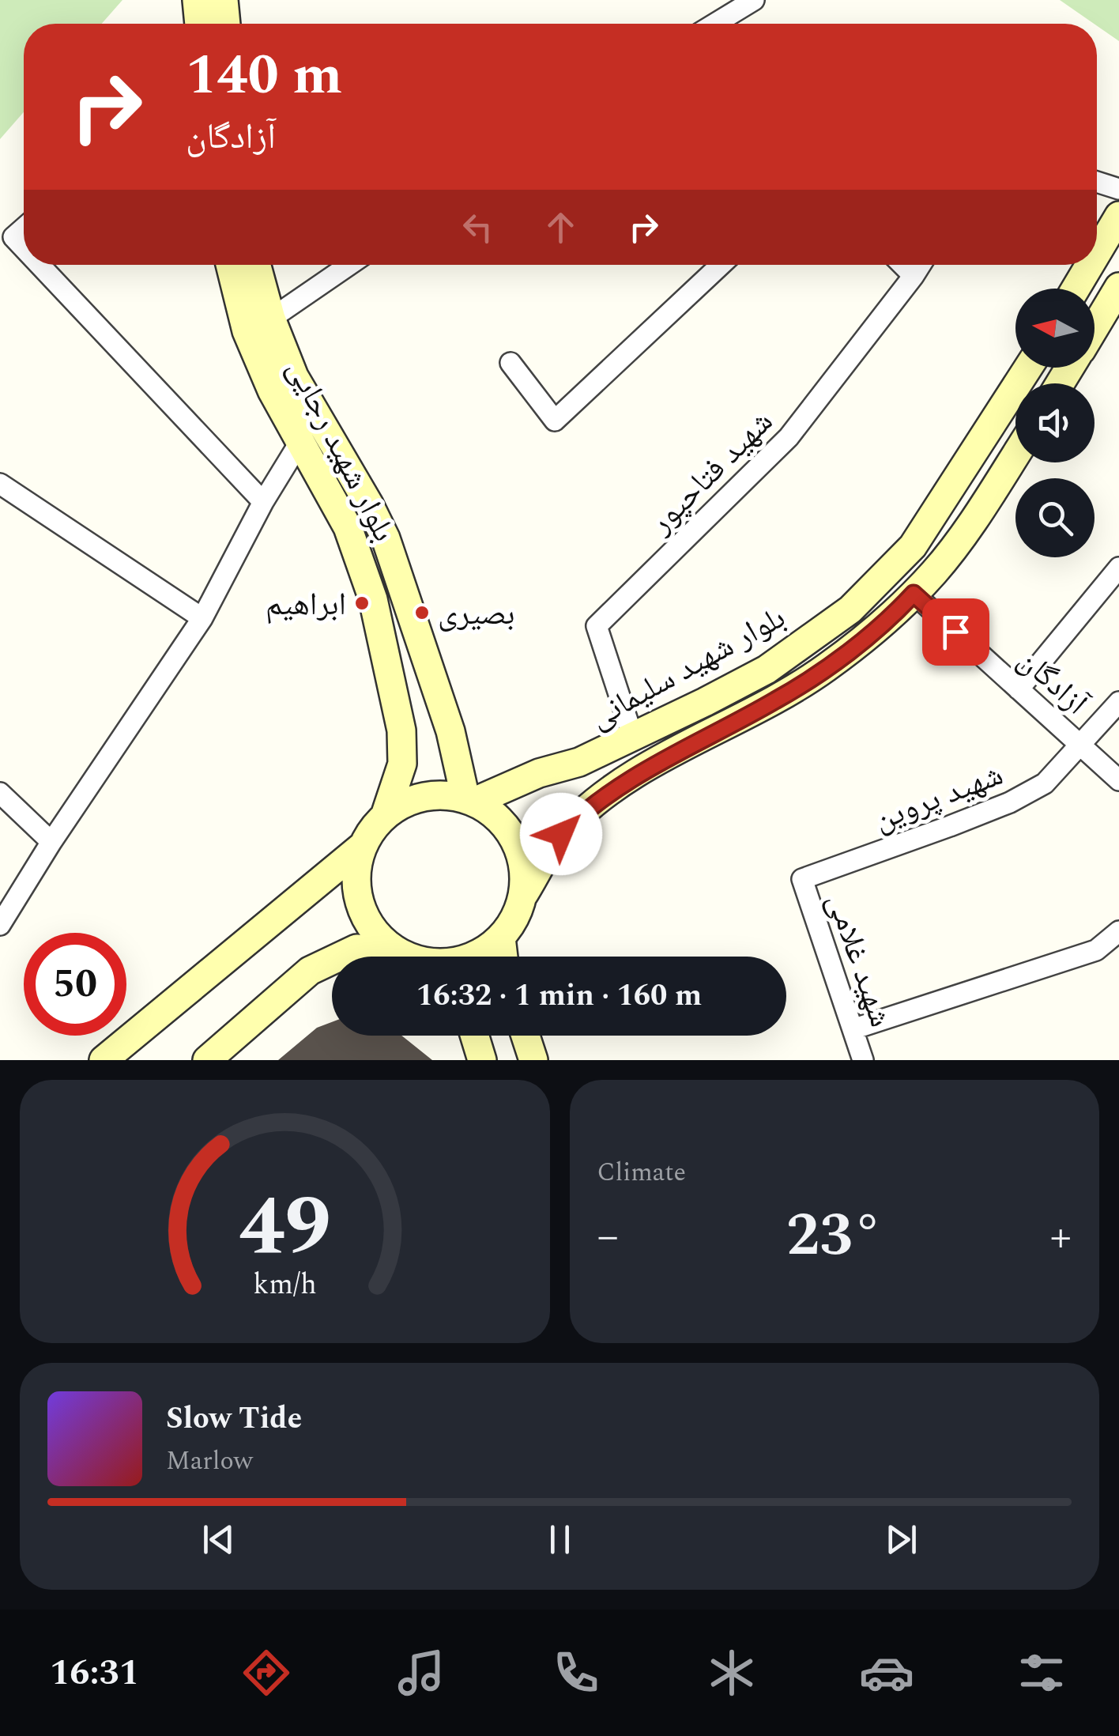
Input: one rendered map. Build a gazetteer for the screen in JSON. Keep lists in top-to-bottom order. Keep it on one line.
{"streets":{"main road":["بلوار شهید رجایی","بلوار شهید سلیمانی"],"street":["شهید فتاحپور","آزادگان","شهید پروین","شهید غلامی"]},"crossings":[["بلوار شهید رجایی","بلوار شهید سلیمانی"],["شهید فتاحپور","بلوار شهید سلیمانی"],["آزادگان","شهید پروین"],["شهید پروین","شهید غلامی"]],"places":["ابراهیم","بصیری"],"north":"left","page":{"turn":["140 m","آزادگان"],"limit":"50","trip":"16:32 · 1 min · 160 m","tile":"Climate","heat":["−","23°","+"],"song":["Slow Tide","Marlow"],"tabs":"16:31","gauge":["49","km/h"]}}
